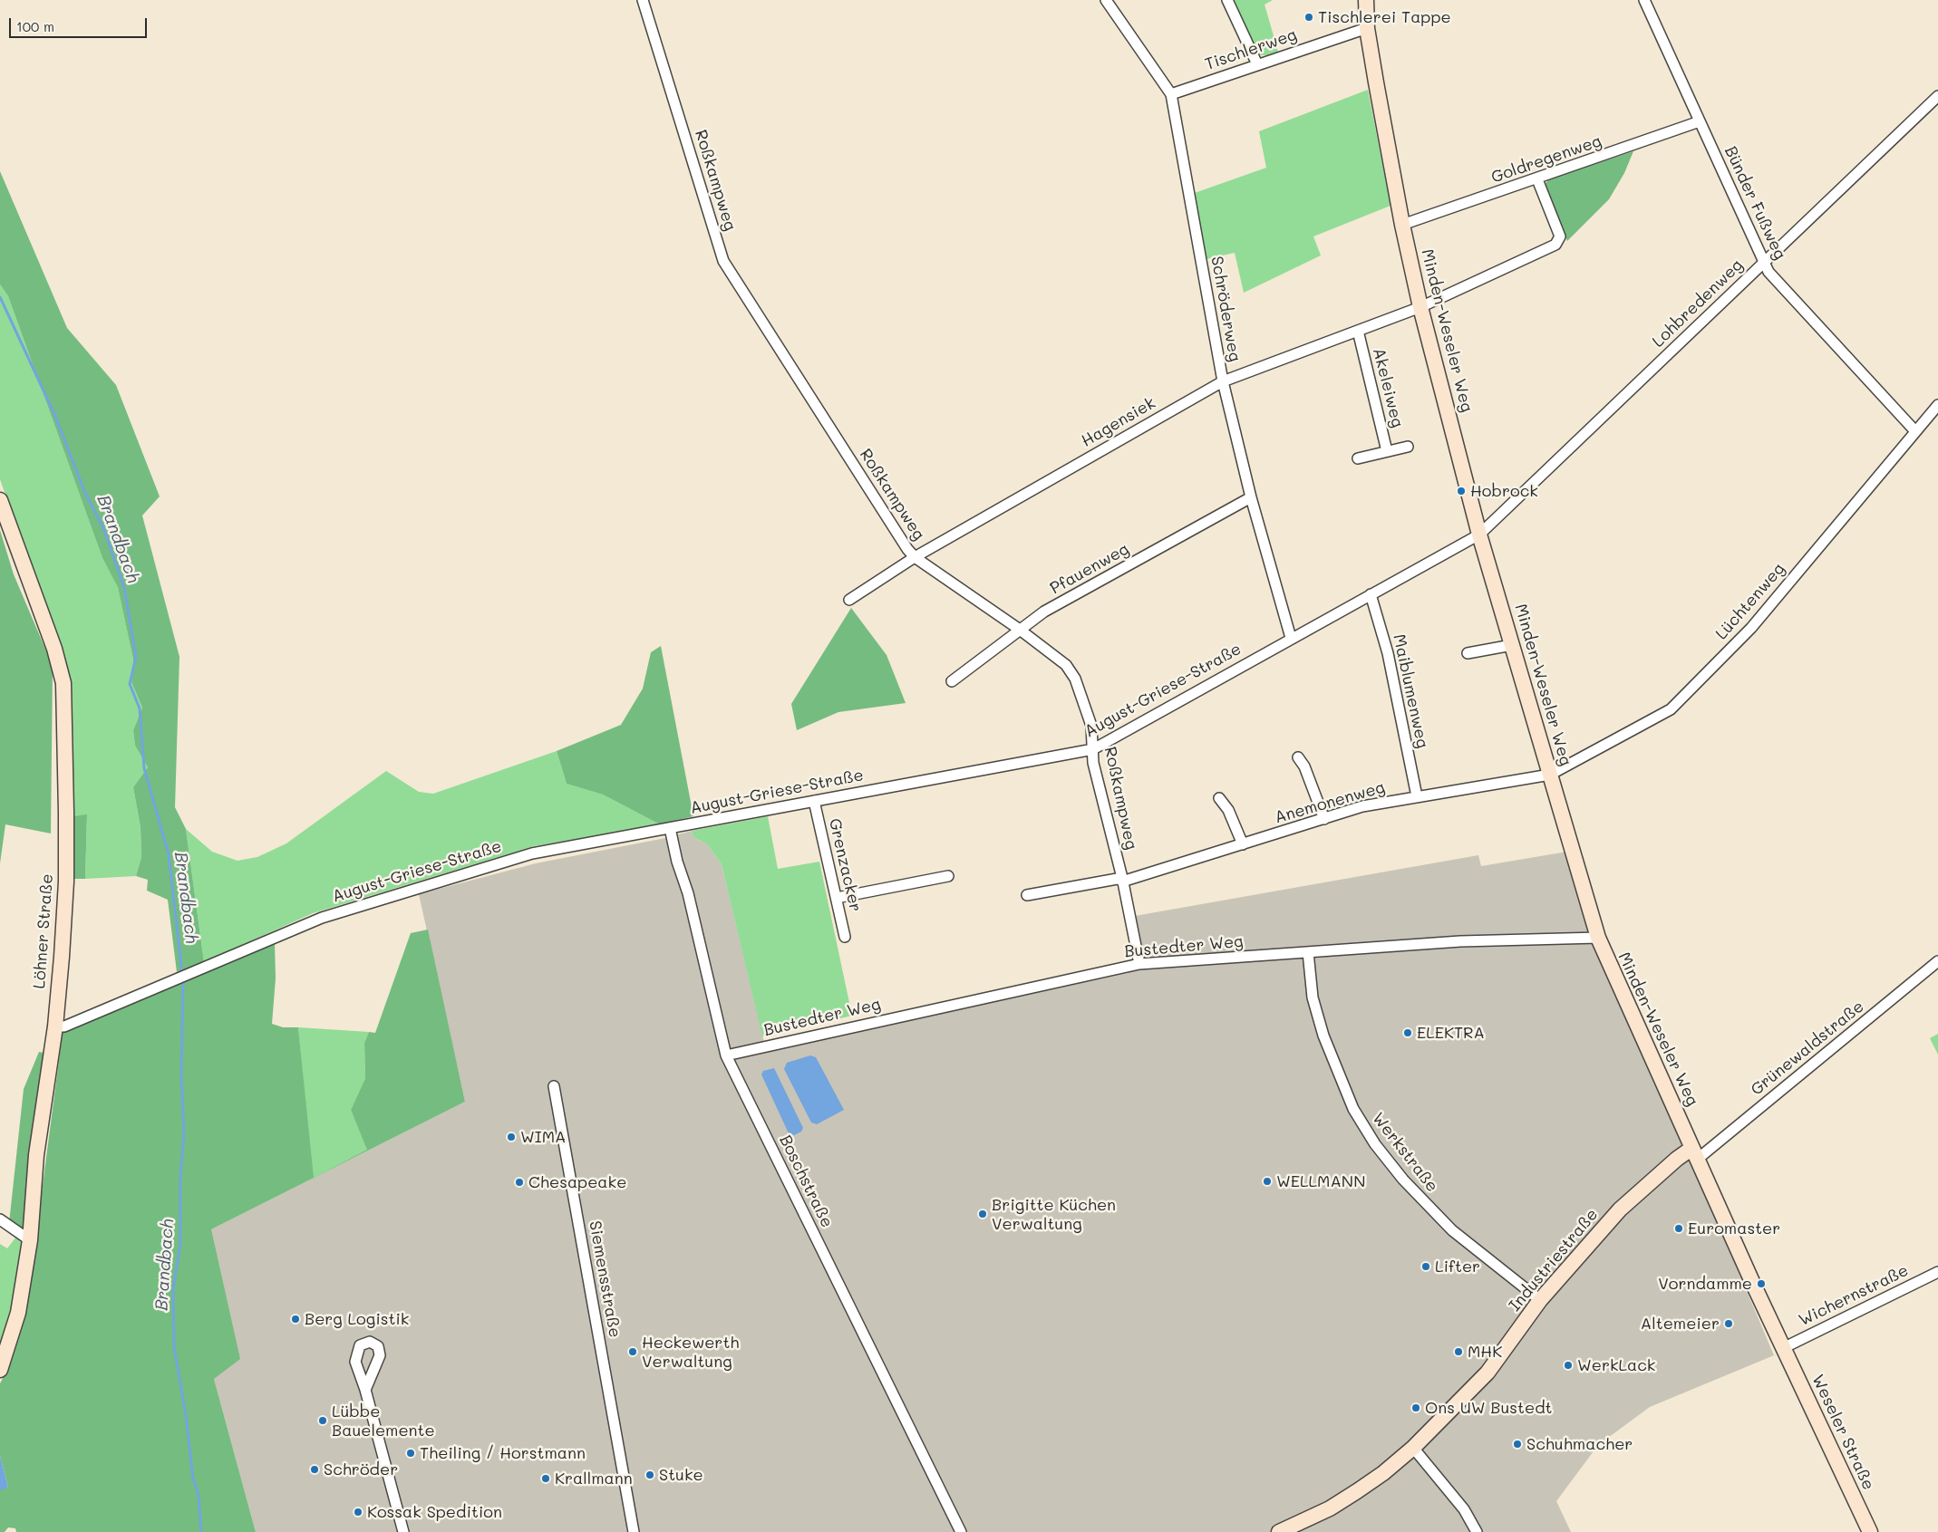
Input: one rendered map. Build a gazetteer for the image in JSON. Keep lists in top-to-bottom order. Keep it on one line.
{"streets":{"street":["Tischlerweg","Goldregenweg","Roßkampweg","Bünder Fußweg","Lohbredenweg","Schröderweg","Minden-Weseler Weg","Akeleiweg","Hagensiek","Pfauenweg","Lüchtenweg","August-Griese-Straße","Maiblumenweg","Anemonenweg","Grenzacker","Löhner Straße","Bustedter Weg","Grünewaldstraße","Werkstraße","Boschstraße","Industriestraße","Siemensstraße","Wichernstraße","Weseler Straße"]},"crossings":[["Tischlerweg","Schröderweg"],["Tischlerweg","Minden-Weseler Weg"],["Goldregenweg","Bünder Fußweg"],["Goldregenweg","Minden-Weseler Weg"],["Goldregenweg","Hagensiek"],["Roßkampweg","Hagensiek"],["Roßkampweg","Pfauenweg"],["Roßkampweg","August-Griese-Straße"],["Roßkampweg","Anemonenweg"],["Roßkampweg","Bustedter Weg"],["Bünder Fußweg","Lohbredenweg"],["Bünder Fußweg","Lüchtenweg"],["Lohbredenweg","Minden-Weseler Weg"],["Lohbredenweg","August-Griese-Straße"],["Schröderweg","Hagensiek"],["Schröderweg","Pfauenweg"],["Schröderweg","August-Griese-Straße"],["Minden-Weseler Weg","Hagensiek"],["Minden-Weseler Weg","Lüchtenweg"],["Minden-Weseler Weg","August-Griese-Straße"],["Minden-Weseler Weg","Anemonenweg"],["Minden-Weseler Weg","Bustedter Weg"],["Minden-Weseler Weg","Grünewaldstraße"],["Minden-Weseler Weg","Industriestraße"],["Minden-Weseler Weg","Wichernstraße"],["Minden-Weseler Weg","Weseler Straße"],["Akeleiweg","Hagensiek"],["Lüchtenweg","Anemonenweg"],["August-Griese-Straße","Maiblumenweg"],["August-Griese-Straße","Grenzacker"],["August-Griese-Straße","Löhner Straße"],["August-Griese-Straße","Boschstraße"],["Maiblumenweg","Anemonenweg"],["Bustedter Weg","Werkstraße"],["Bustedter Weg","Boschstraße"],["Grünewaldstraße","Industriestraße"],["Werkstraße","Industriestraße"],["Wichernstraße","Weseler Straße"]],"water":["Brandbach"],"places":["Tischlerei Tappe","Hobrock","ELEKTRA","WIMA","WELLMANN","Chesapeake","Brigitte Küchen Verwaltung","Euromaster","Lifter","Vorndamme","Berg Logistik","Altemeier","Heckewerth Verwaltung","MHK","WerkLack","Ons UW Bustedt","Lübbe Bauelemente","Schuhmacher","Theiling / Horstmann","Schröder","Stuke","Krallmann","Kossak Spedition"],"scale_bar":"100 m"}
